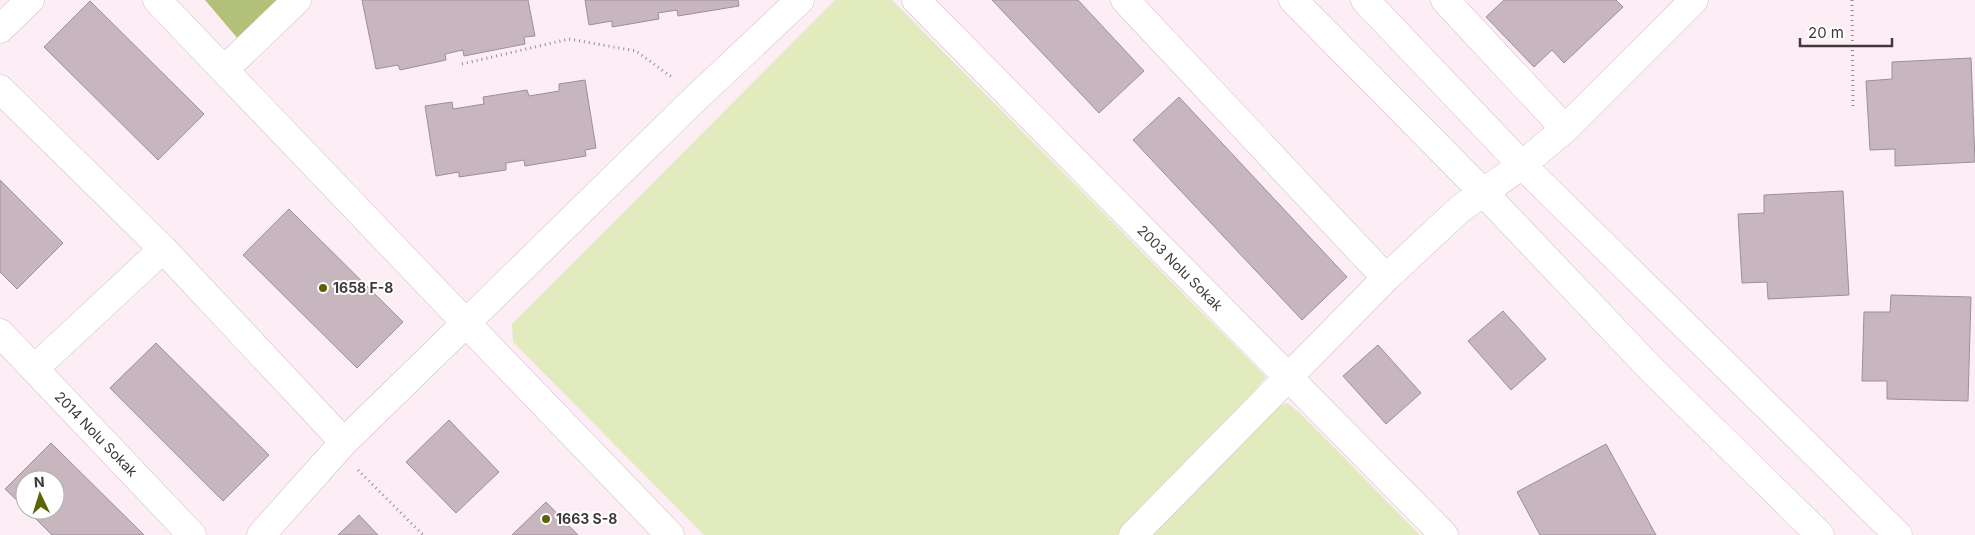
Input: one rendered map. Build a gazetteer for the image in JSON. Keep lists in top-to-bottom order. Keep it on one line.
{"streets":{"street":["2003 Nolu Sokak","2014 Nolu Sokak"]},"places":["1658 F-8","1663 S-8"],"scale_bar":"20 m","north":"top"}
